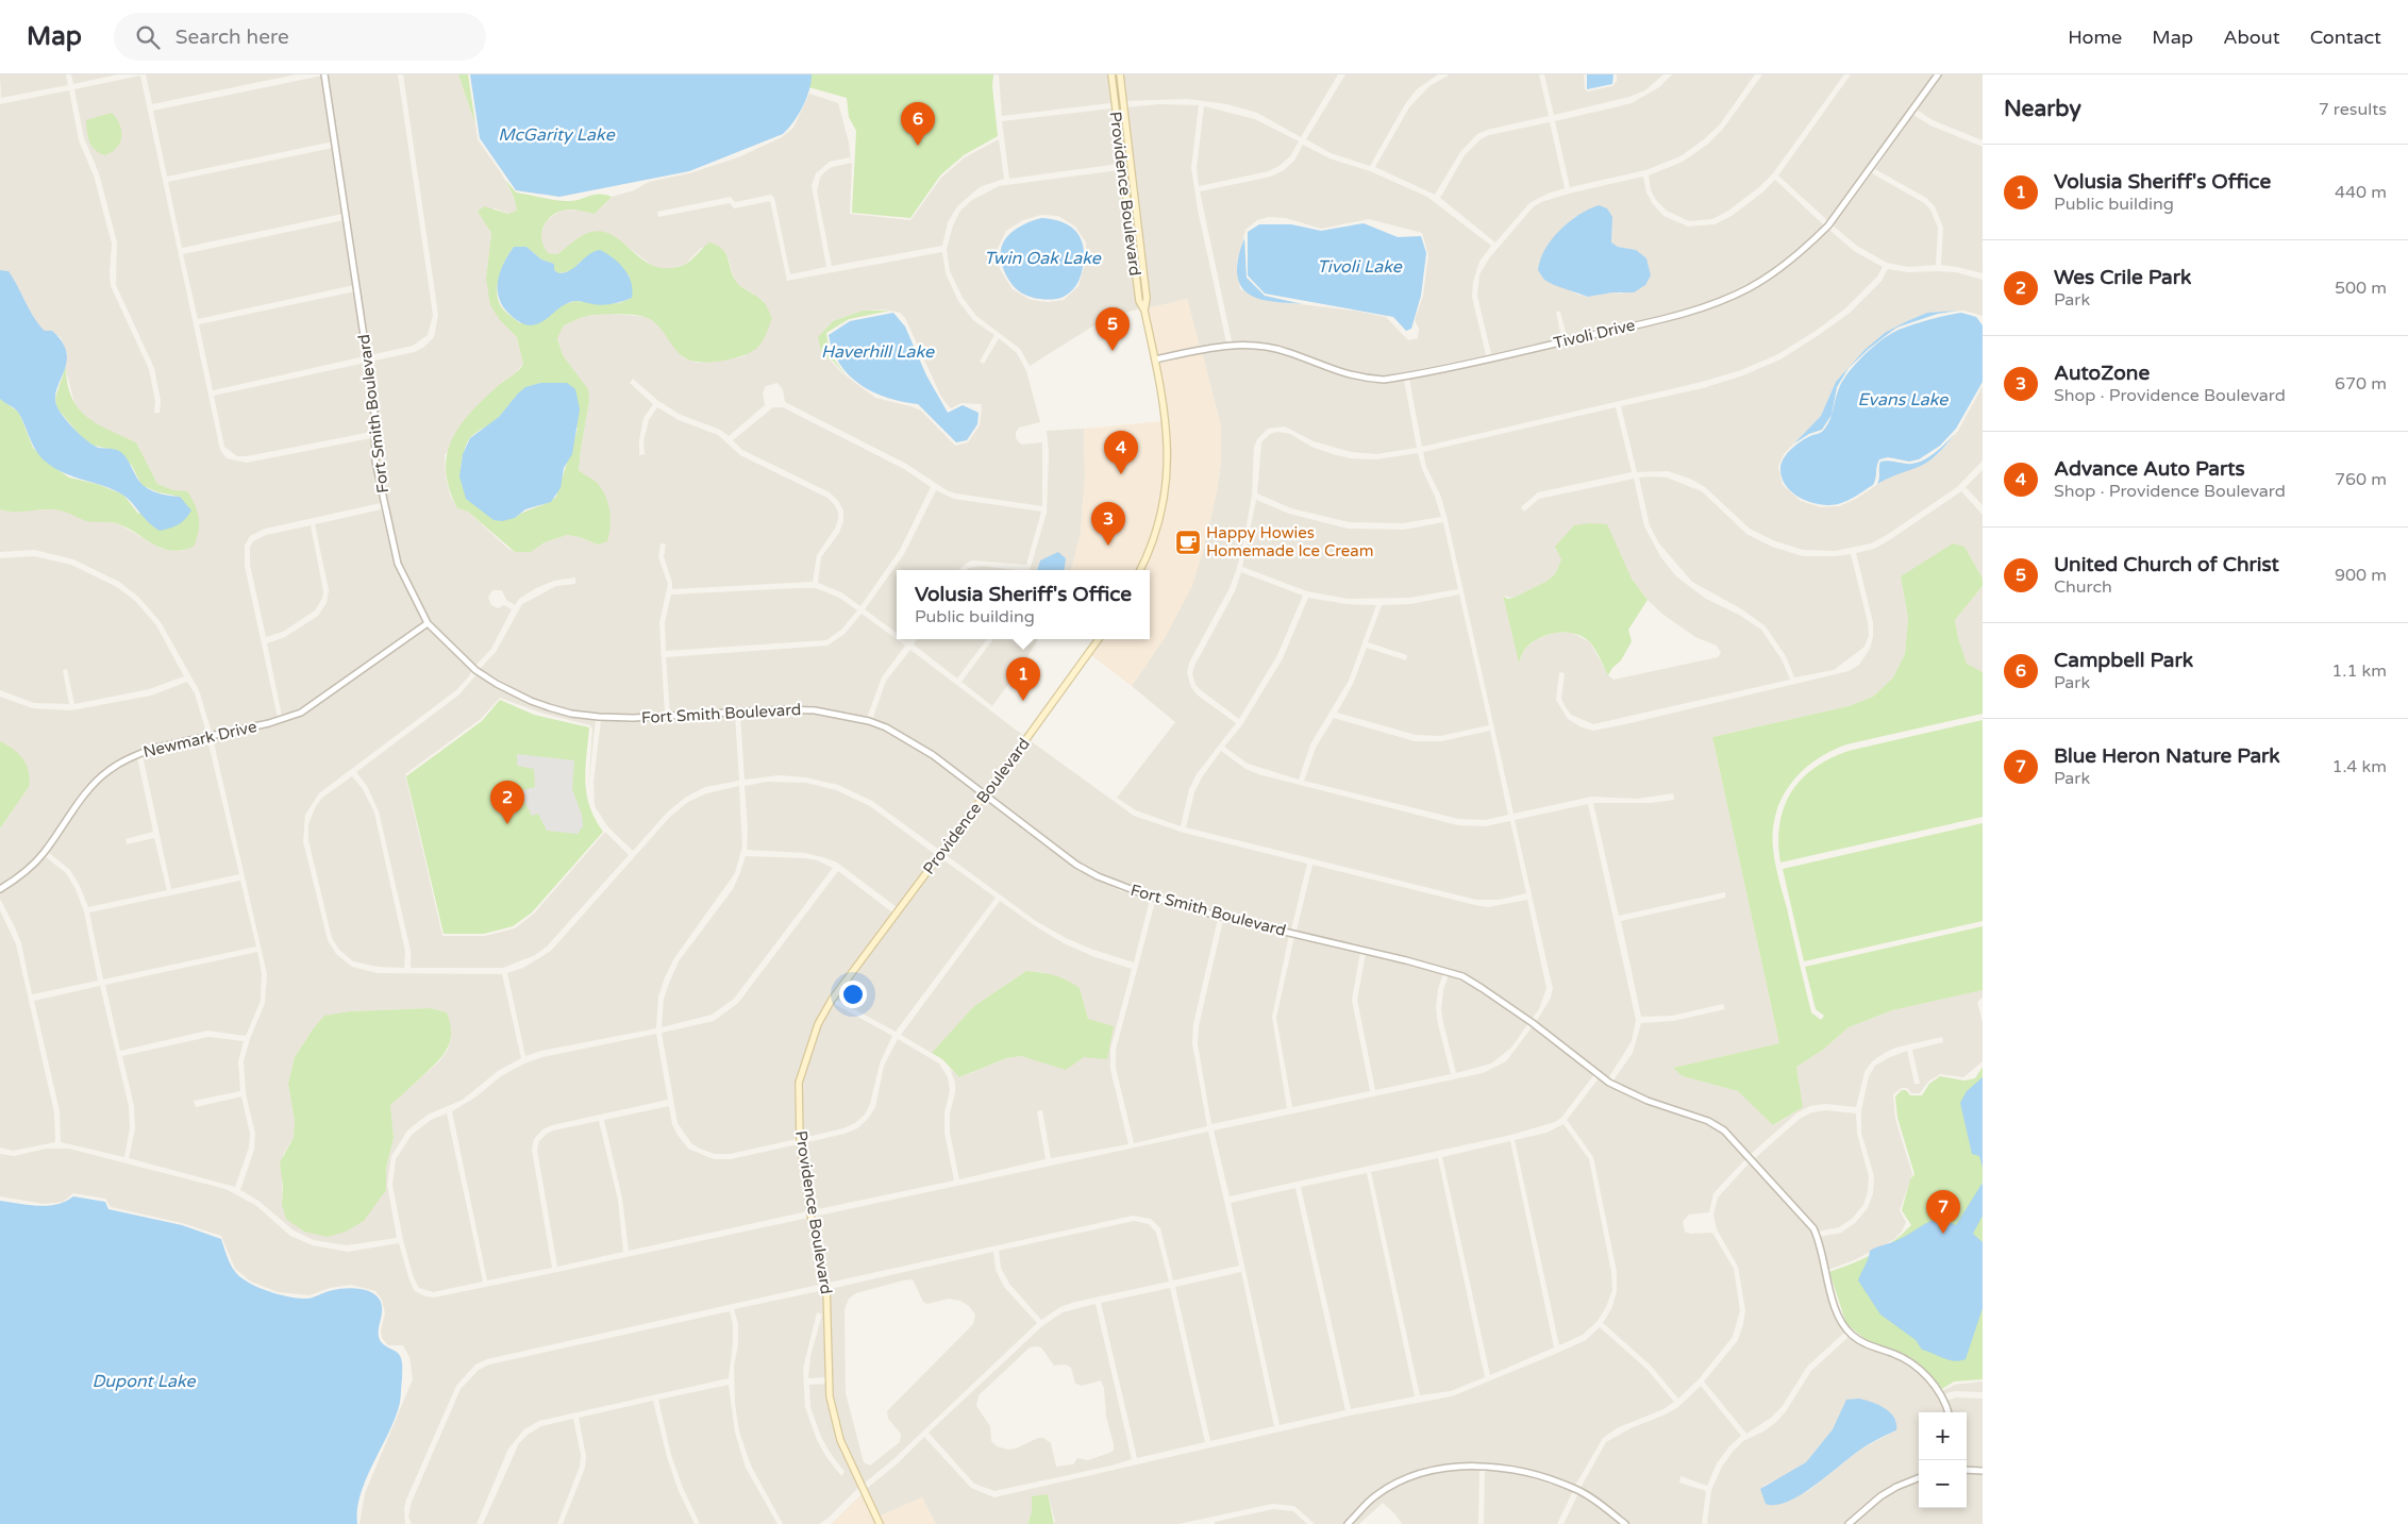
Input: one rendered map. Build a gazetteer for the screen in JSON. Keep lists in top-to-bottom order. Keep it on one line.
{"streets":{"main road":["Providence Boulevard"],"street":["Tivoli Drive","Fort Smith Boulevard","Newmark Drive"]},"crossings":[["Providence Boulevard","Tivoli Drive"],["Providence Boulevard","Fort Smith Boulevard"],["Fort Smith Boulevard","Newmark Drive"]],"water":["McGarity Lake","Twin Oak Lake","Tivoli Lake","Haverhill Lake","Evans Lake","Dupont Lake"],"places":{"cafe":["Happy Howies Homemade Ice Cream"]},"page":{"header":"Map","search":"Search here","nav":["Home","Map","About","Contact"],"heading":["Nearby","7 results"],"pins":["6","5","4","3","1","2","7"],"list":[{"mark":"1","name":"Volusia Sheriff's Office","note":"Public building","value":"440 m"},{"mark":"2","name":"Wes Crile Park","note":"Park","value":"500 m"},{"mark":"3","name":"AutoZone","note":"Shop · Providence Boulevard","value":"670 m"},{"mark":"4","name":"Advance Auto Parts","note":"Shop · Providence Boulevard","value":"760 m"},{"mark":"5","name":"United Church of Christ","note":"Church","value":"900 m"},{"mark":"6","name":"Campbell Park","note":"Park","value":"1.1 km"},{"mark":"7","name":"Blue Heron Nature Park","note":"Park","value":"1.4 km"}],"popup":["Volusia Sheriff's Office","Public building"],"map_buttons":["+","−"]}}
